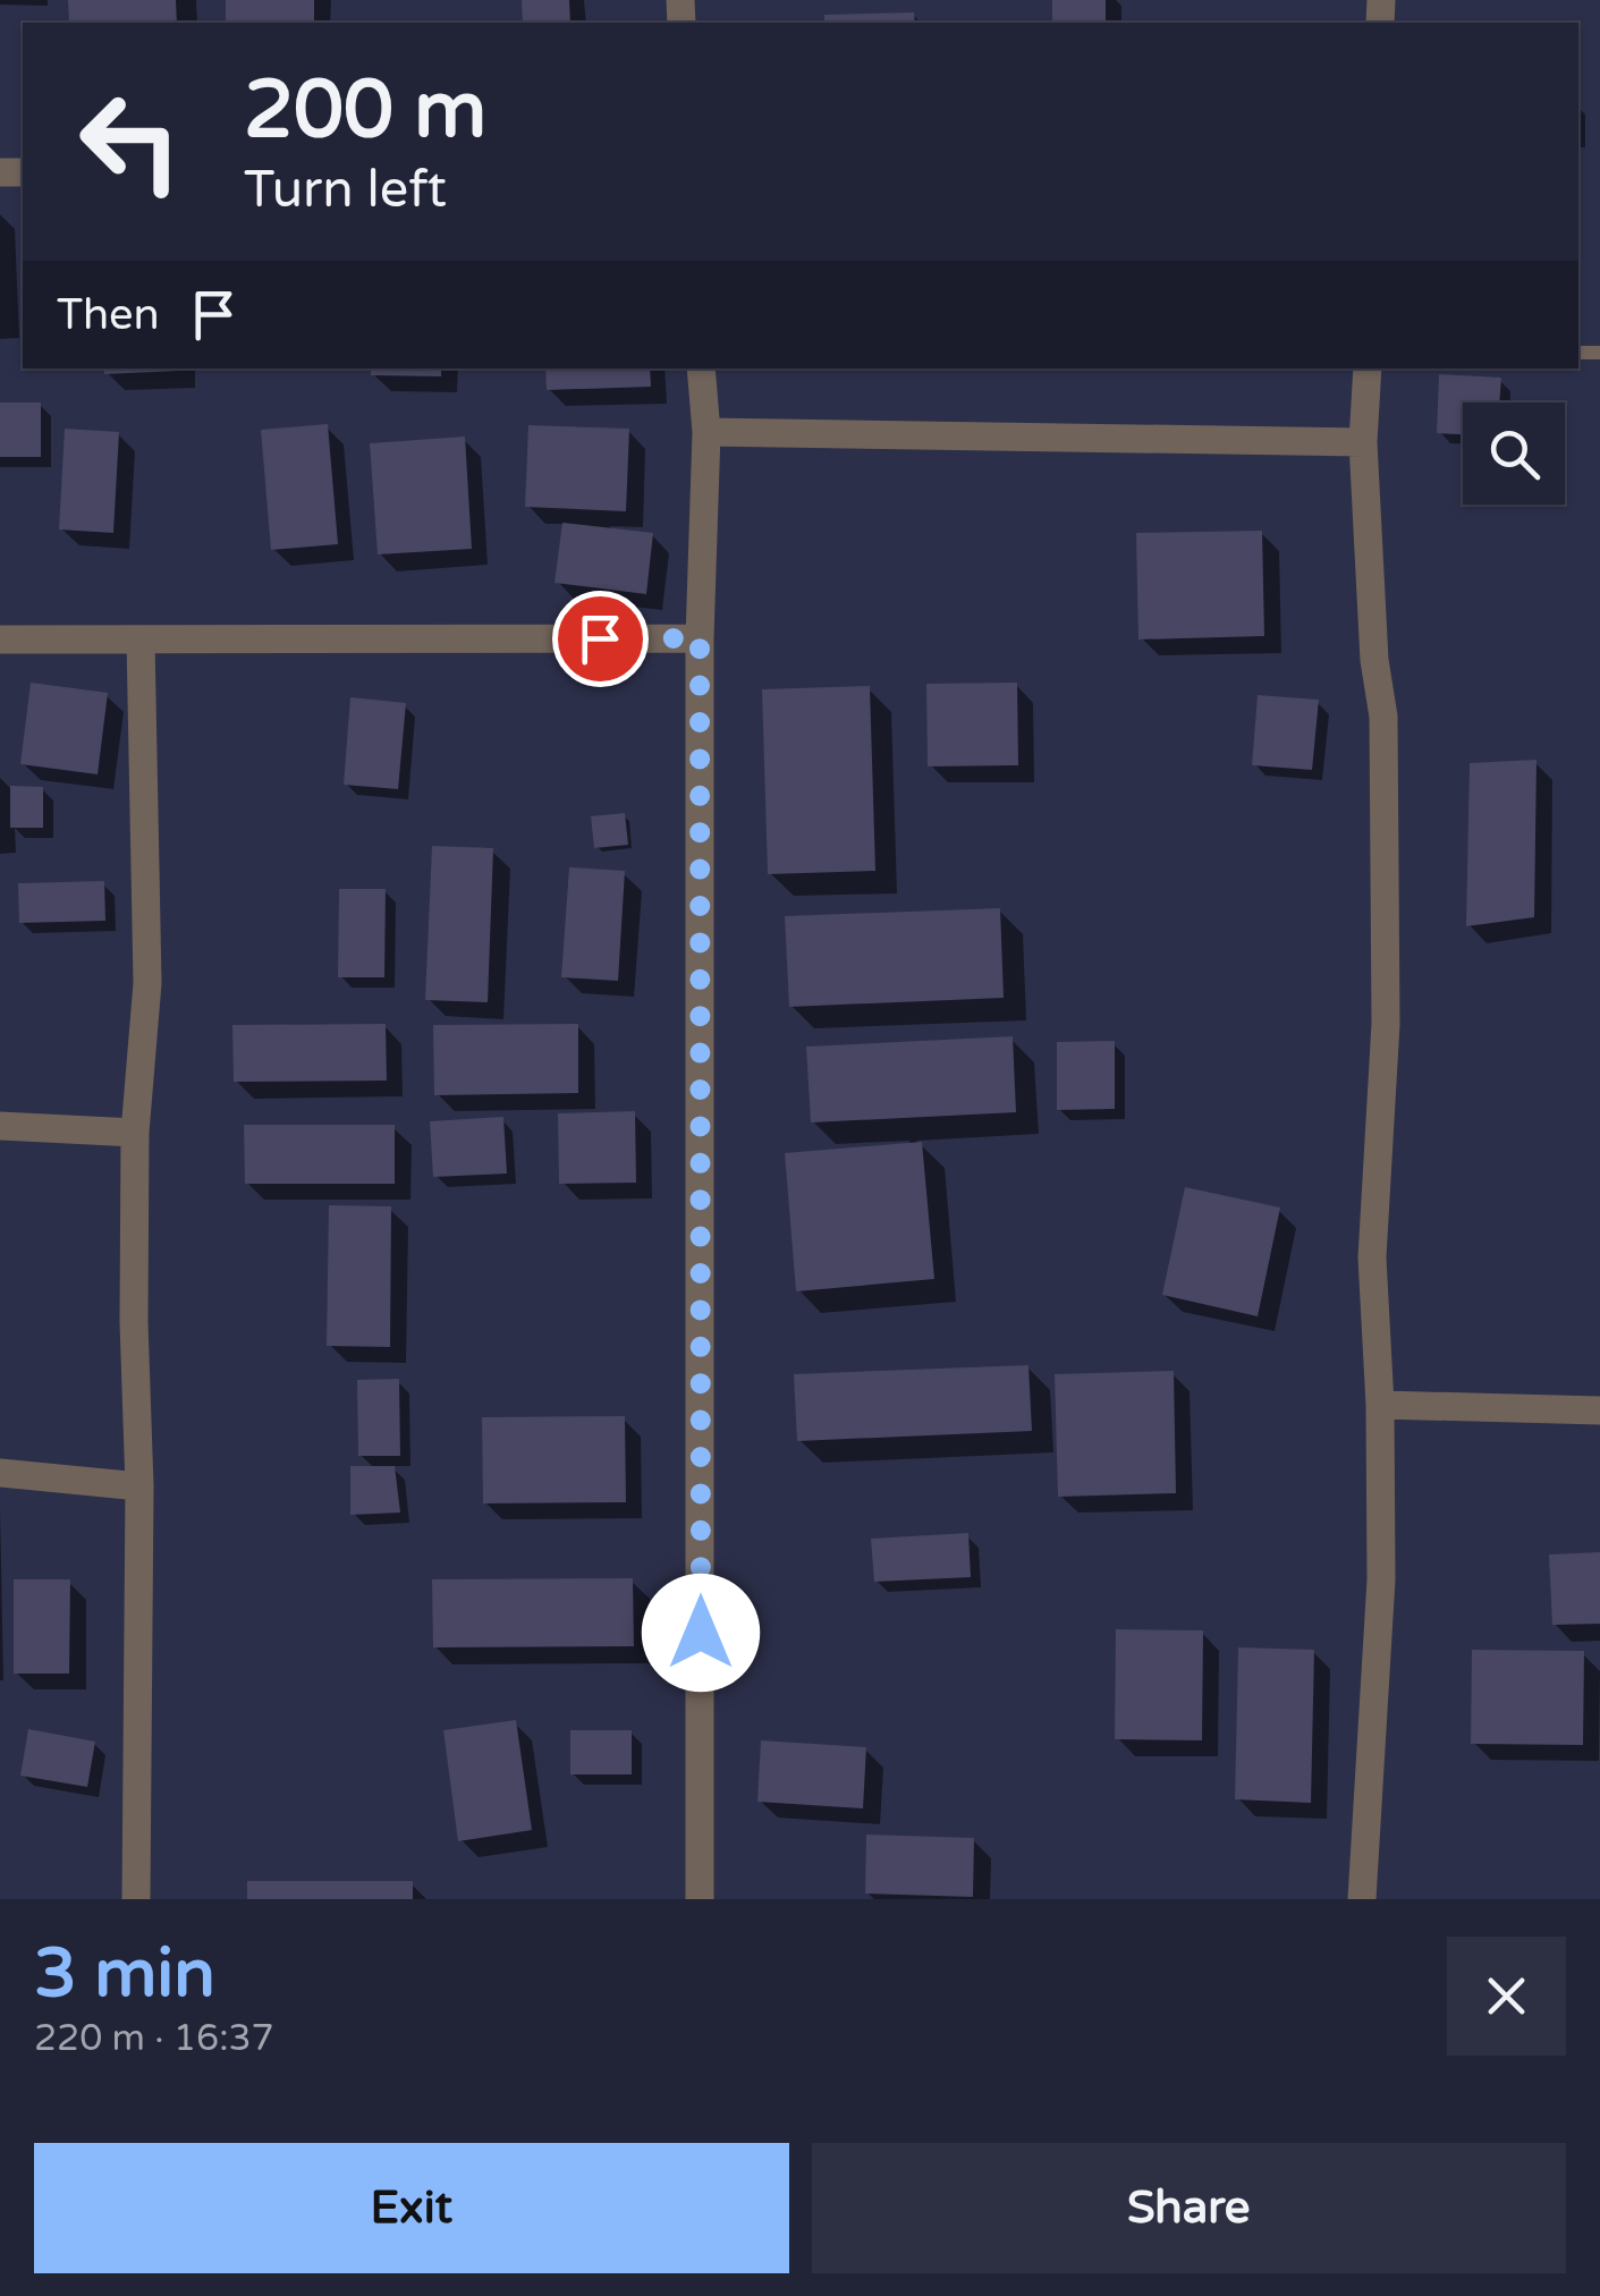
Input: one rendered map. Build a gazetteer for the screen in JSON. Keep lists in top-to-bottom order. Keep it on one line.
{"page":{"turn":["200 m","Turn left"],"then":"Then","heading":["3 min","220 m · 16:37"],"buttons":["Exit","Share"]}}
